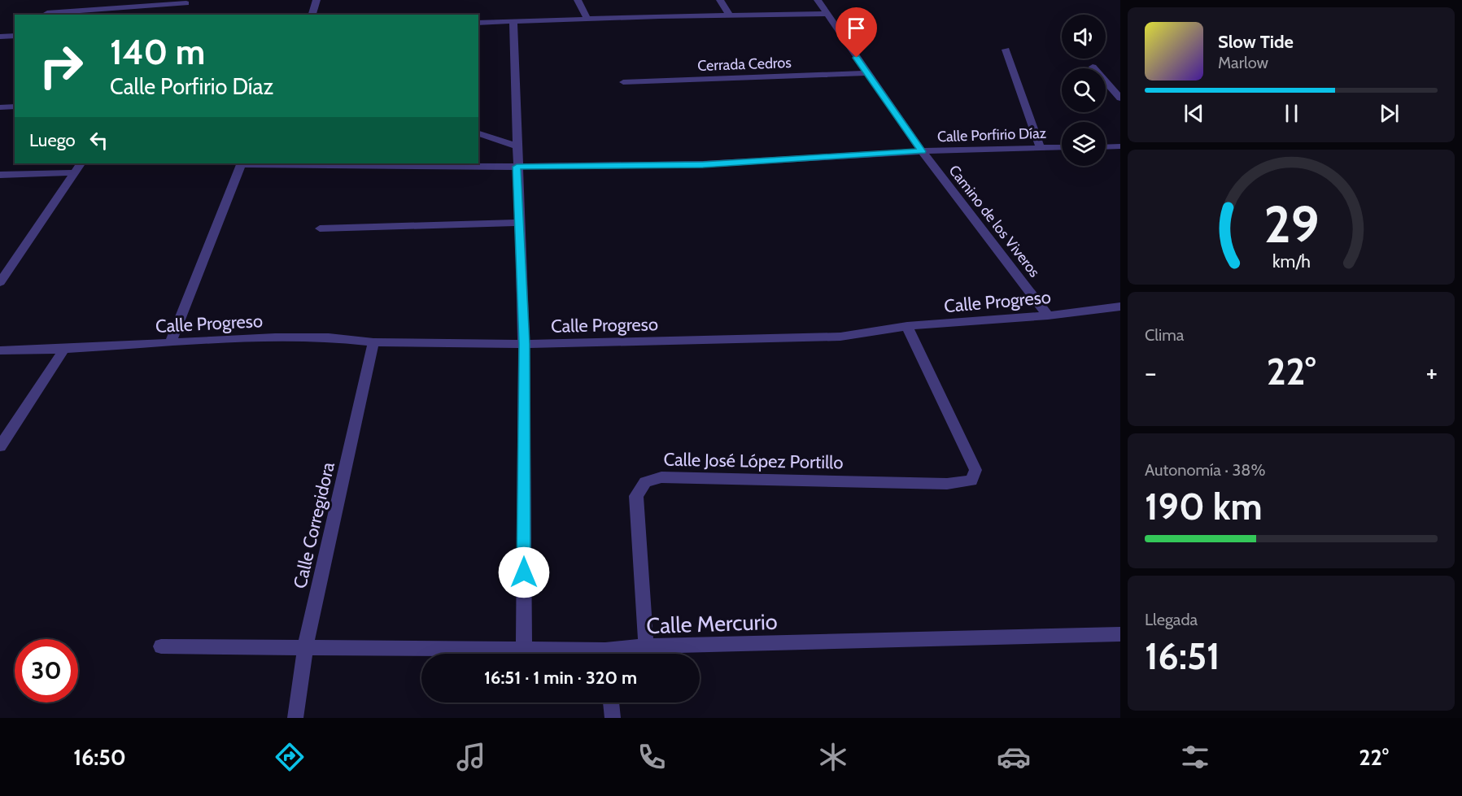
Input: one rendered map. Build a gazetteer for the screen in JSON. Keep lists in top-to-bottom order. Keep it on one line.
{"streets":{"street":["Cerrada Cedros","Calle Porfirio Díaz","Camino de los Viveros","Calle Progreso","Calle José López Portillo","Calle Corregidora","Calle Mercurio"]},"crossings":[["Cerrada Cedros","Camino de los Viveros"],["Calle Porfirio Díaz","Camino de los Viveros"],["Camino de los Viveros","Calle Progreso"],["Calle Progreso","Calle José López Portillo"],["Calle Progreso","Calle Corregidora"],["Calle José López Portillo","Calle Mercurio"],["Calle Corregidora","Calle Mercurio"]],"page":{"turn":["140 m","Calle Porfirio Díaz"],"song":["Slow Tide","Marlow"],"then":"Luego","tile":["Clima",["Autonomía · 38%","190 km"],["Llegada","16:51"]],"heat":["−","22°","+"],"limit":"30","trip":"16:51 · 1 min · 320 m","tabs":["16:50","22°"],"gauge":["29","km/h"]}}
